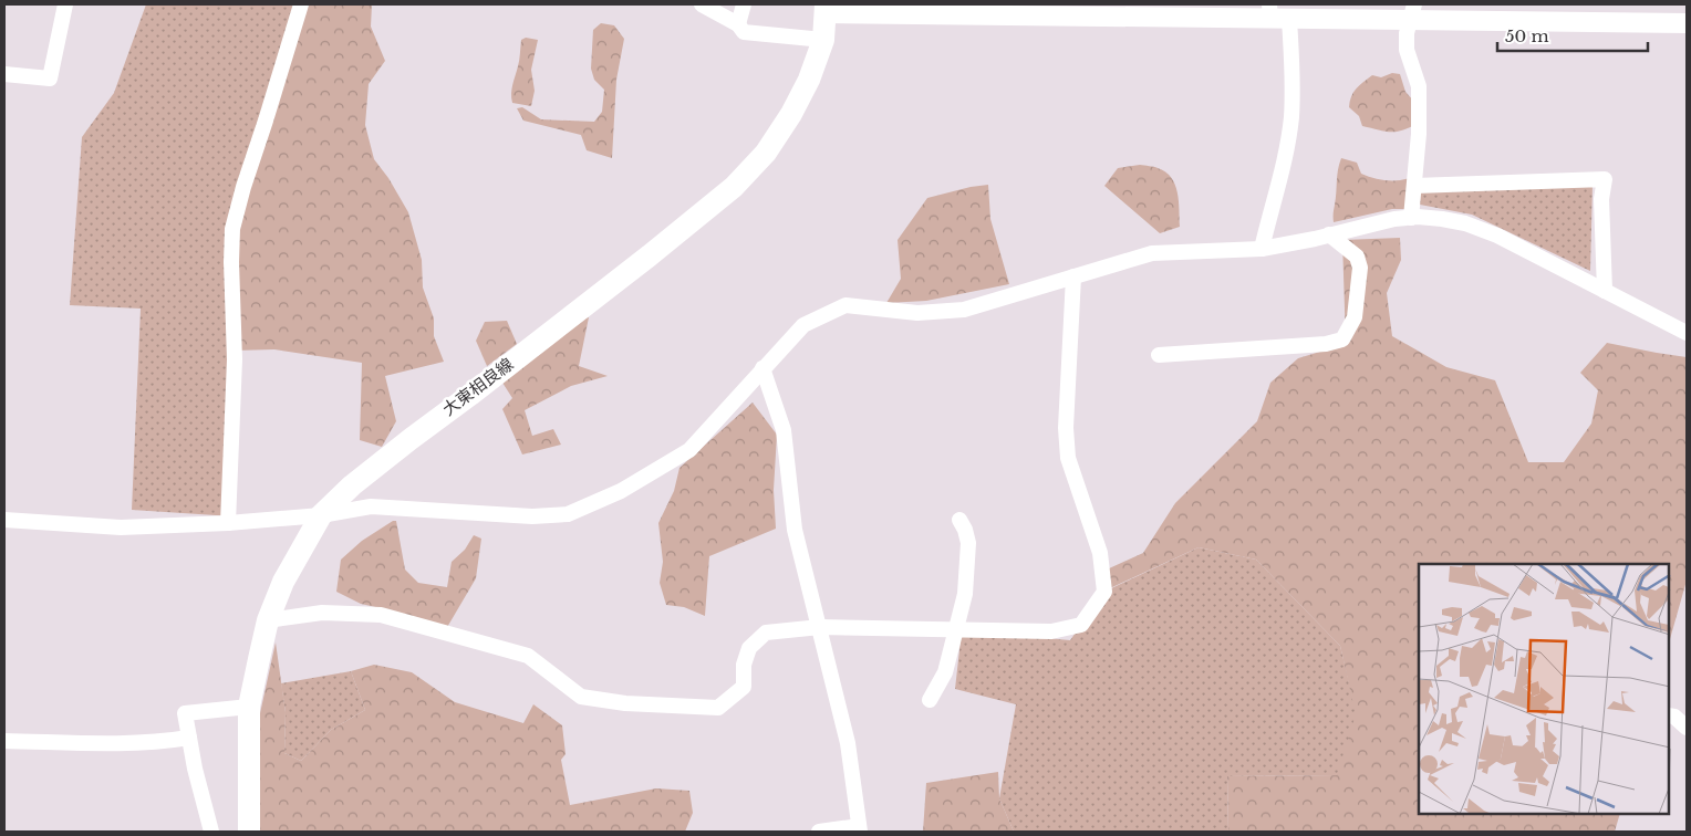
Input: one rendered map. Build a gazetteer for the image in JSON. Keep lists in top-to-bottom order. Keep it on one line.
{"streets":{"main road":["大東相良線"]},"scale_bar":"50 m"}
